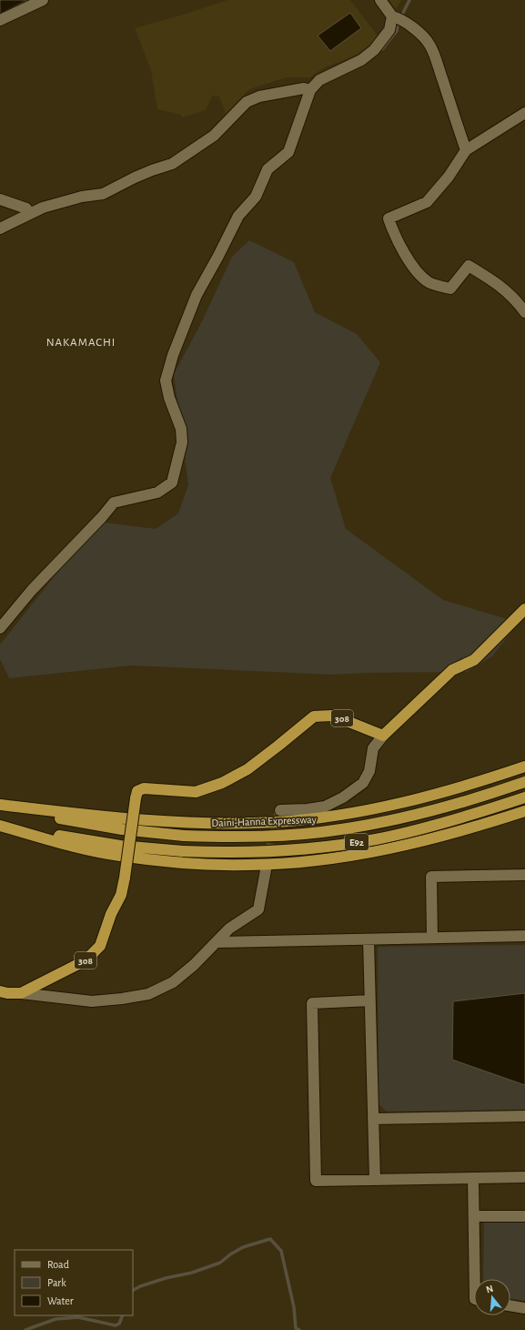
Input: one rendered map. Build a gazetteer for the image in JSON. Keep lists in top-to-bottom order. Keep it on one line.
{"streets":{"highway":["308","Daini-Hanna Expressway","E92"]},"districts":["NAKAMACHI"],"legend":["Road","Park","Water"],"north":"top"}
